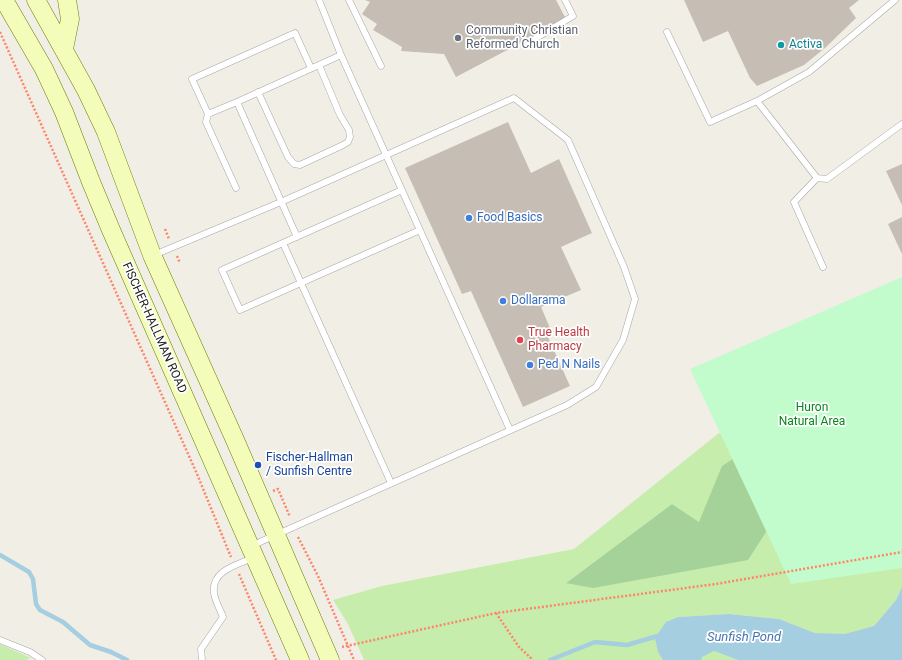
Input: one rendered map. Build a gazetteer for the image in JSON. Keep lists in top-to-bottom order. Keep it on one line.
{"streets":{"main road":["FISCHER-HALLMAN ROAD"]},"water":["Sunfish Pond"],"parks":["Huron Natural Area"],"places":["Community Christian Reformed Church","Activa","Food Basics","Dollarama","True Health Pharmacy","Ped N Nails","Fischer-Hallman / Sunfish Centre"]}
